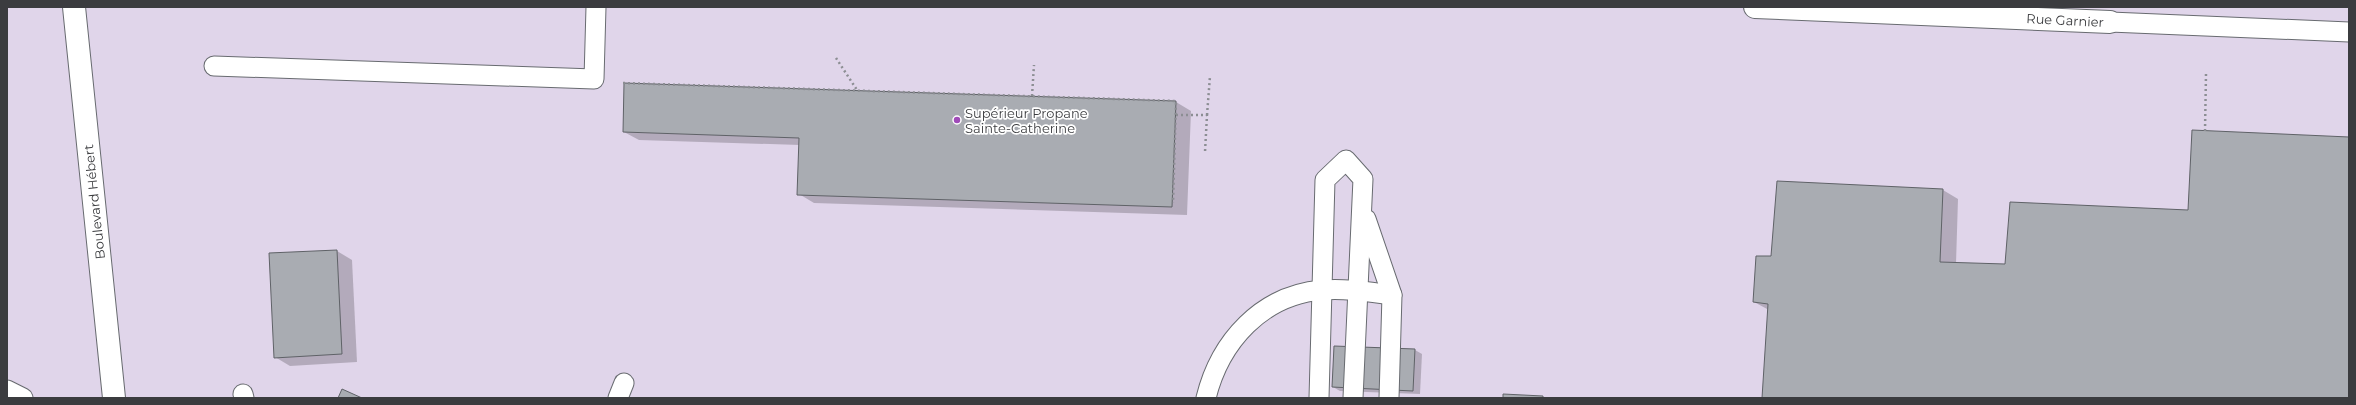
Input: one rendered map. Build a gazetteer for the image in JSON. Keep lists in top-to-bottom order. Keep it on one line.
{"streets":{"street":["Rue Garnier","Boulevard Hébert"]},"places":["Supérieur Propane Sainte-Catherine"]}
